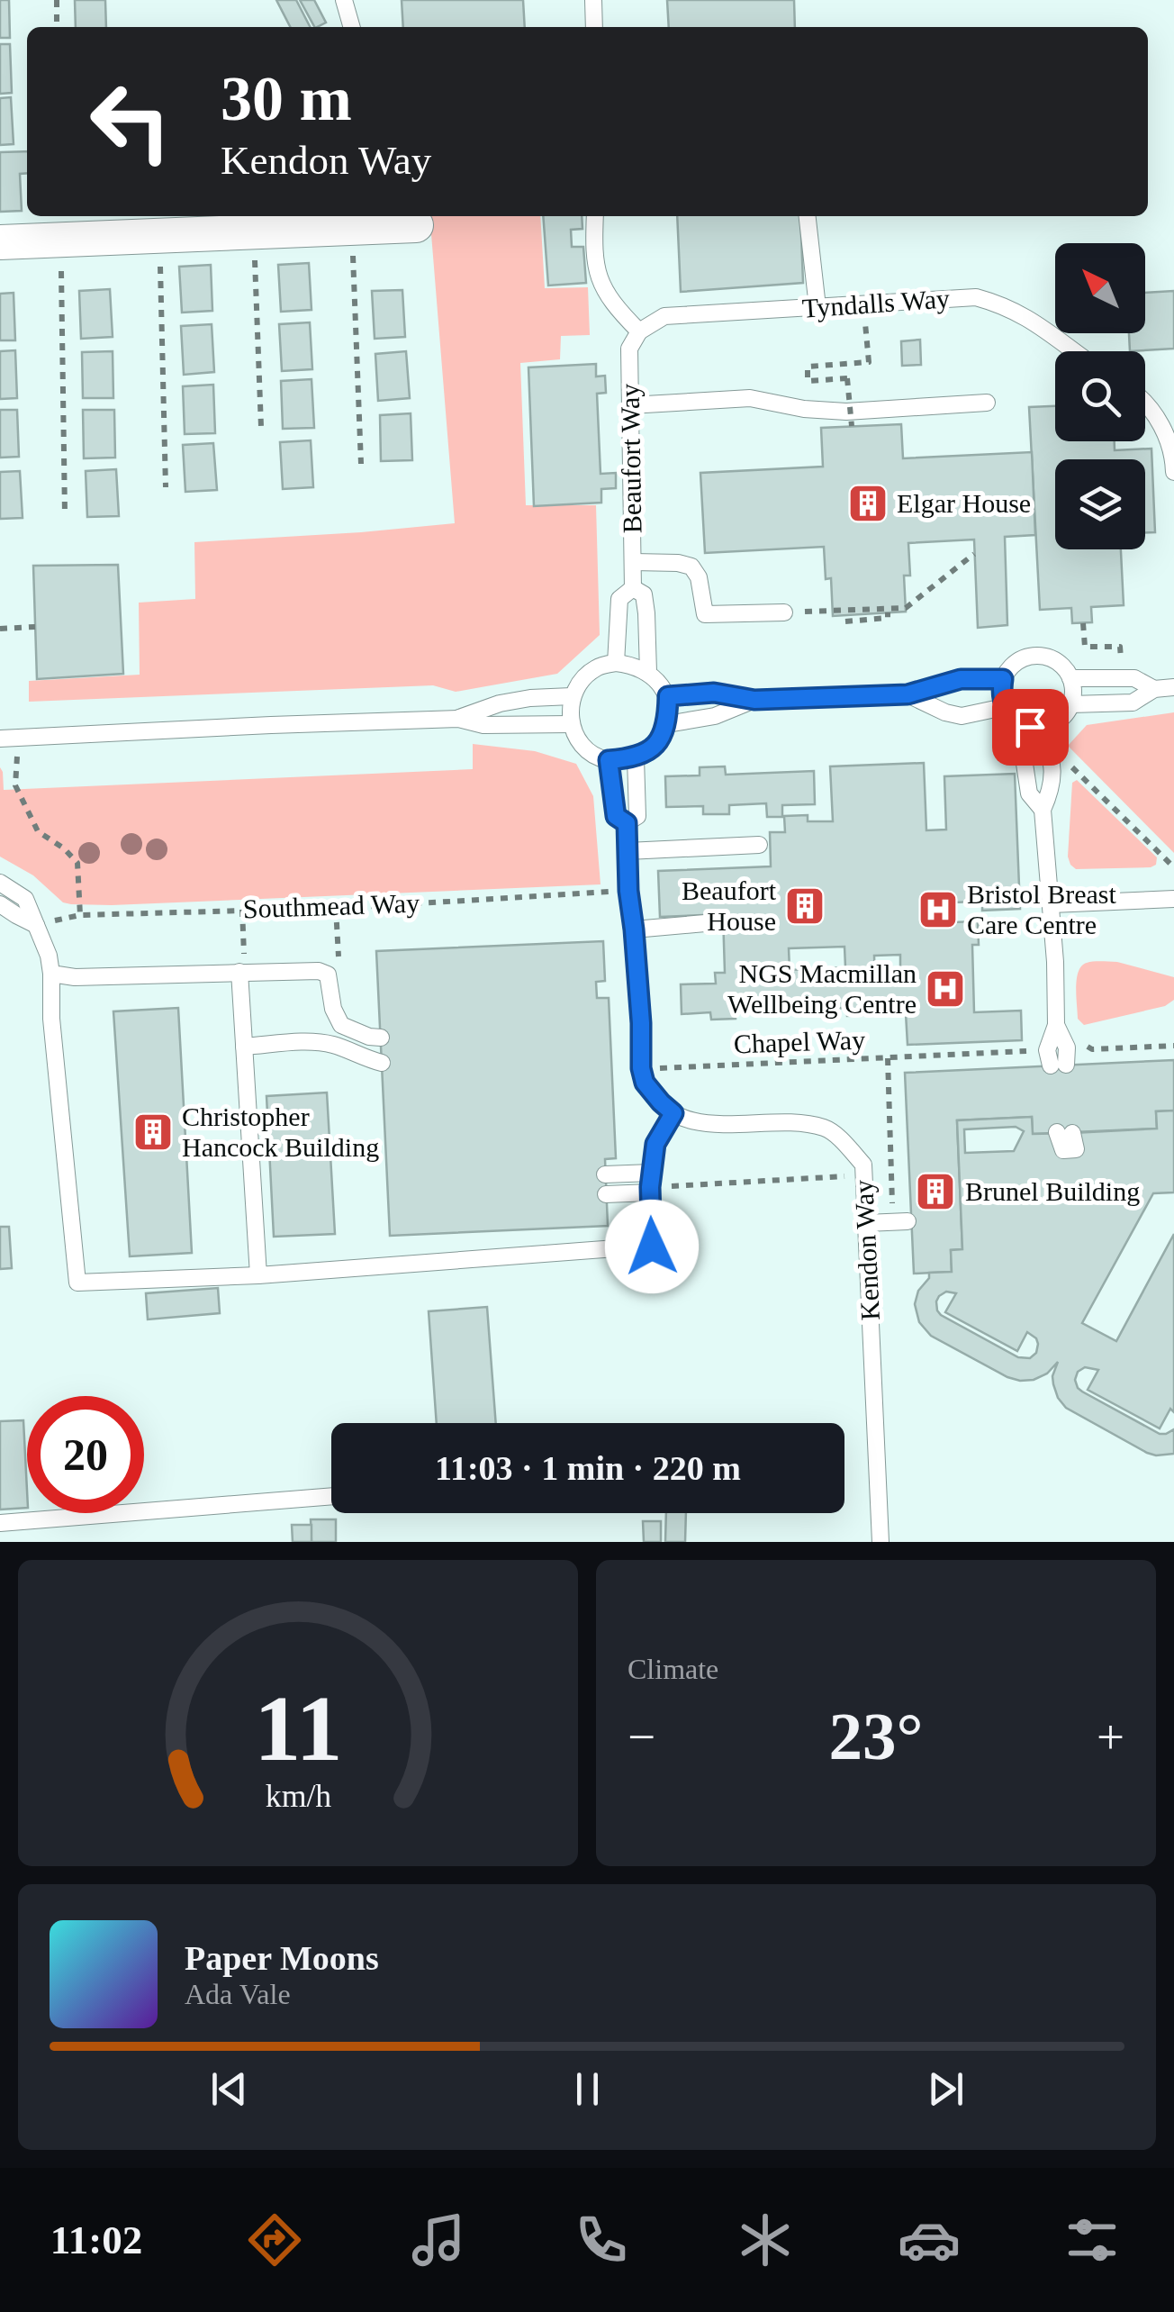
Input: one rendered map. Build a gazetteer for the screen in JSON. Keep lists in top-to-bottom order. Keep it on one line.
{"streets":{"lane":["Tyndalls Way","Beaufort Way","Kendon Way"],"path":["Southmead Way","Chapel Way"]},"crossings":[["Tyndalls Way","Beaufort Way"]],"places":{"building":["Elgar House","Beaufort House","Christopher Hancock Building","Brunel Building"],"hospital":["Bristol Breast Care Centre","NGS Macmillan Wellbeing Centre"]},"north":"top left","page":{"turn":["30 m","Kendon Way"],"limit":"20","trip":"11:03 · 1 min · 220 m","tile":"Climate","heat":["−","23°","+"],"song":["Paper Moons","Ada Vale"],"tabs":"11:02","gauge":["11","km/h"]}}
